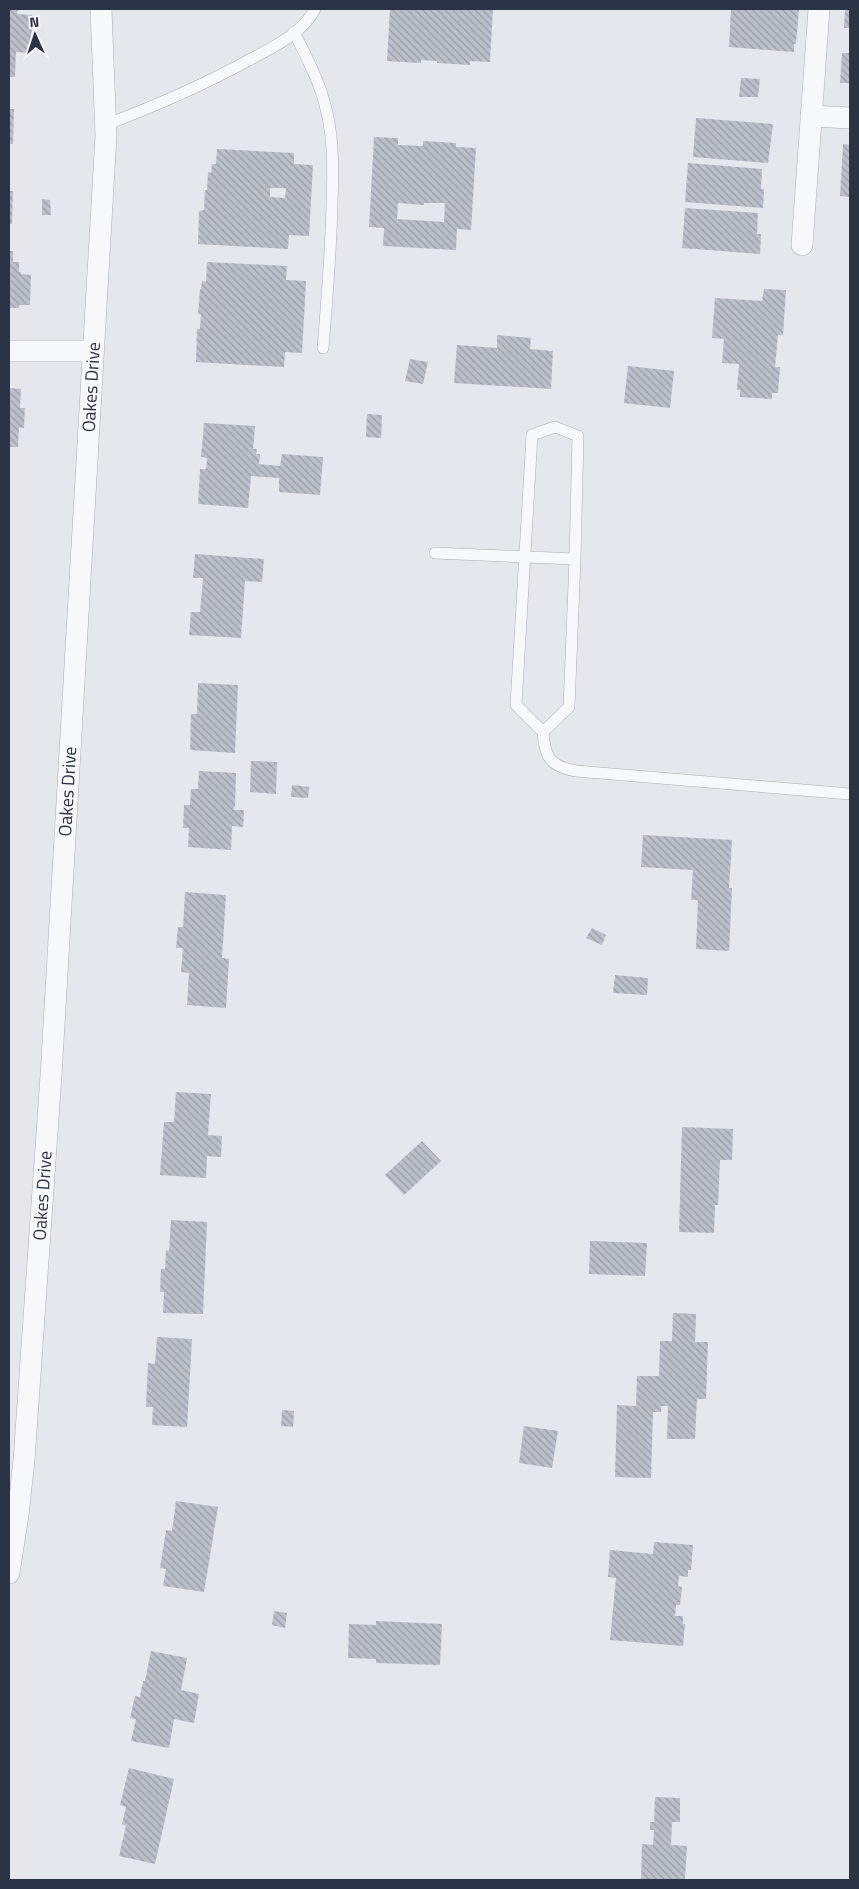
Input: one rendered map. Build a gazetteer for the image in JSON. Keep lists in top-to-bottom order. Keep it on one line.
{"streets":{"street":["Oakes Drive"]},"north":"top"}
